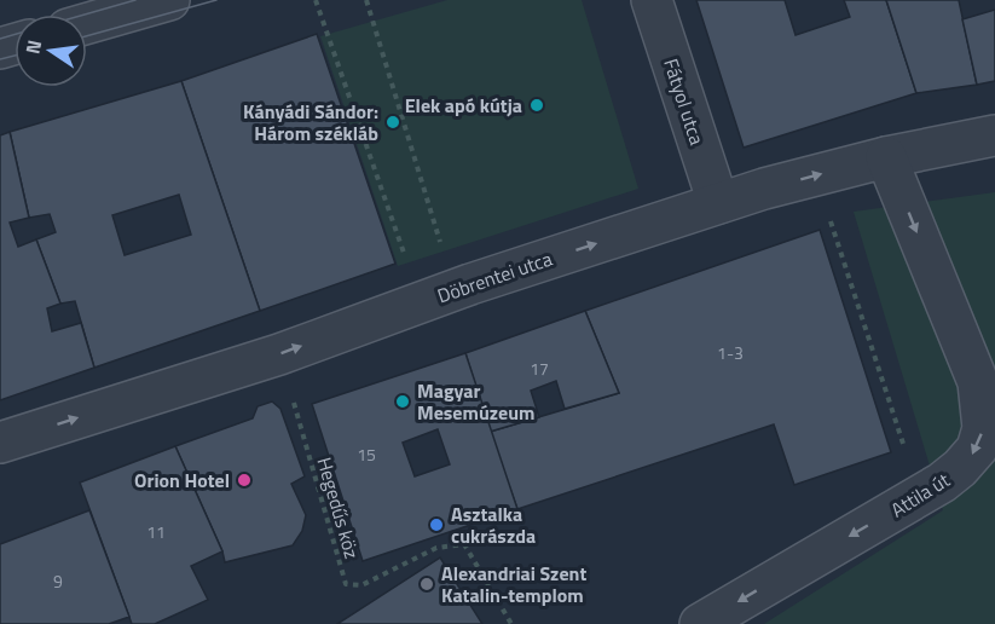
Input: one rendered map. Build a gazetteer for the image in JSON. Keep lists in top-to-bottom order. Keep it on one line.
{"streets":{"street":["Fátyol utca","Döbrentei utca","Attila út"],"path":["Hegedűs köz"]},"crossings":[["Fátyol utca","Döbrentei utca"],["Döbrentei utca","Attila út"]],"one_way":["Döbrentei utca"],"places":["Elek apó kútja","Kányádi Sándor: Három székláb","Magyar Mesemúzeum","Orion Hotel","Asztalka cukrászda","Alexandriai Szent Katalin-templom"],"house_numbers":["1-3","17","15","11","9"],"north":"left"}
